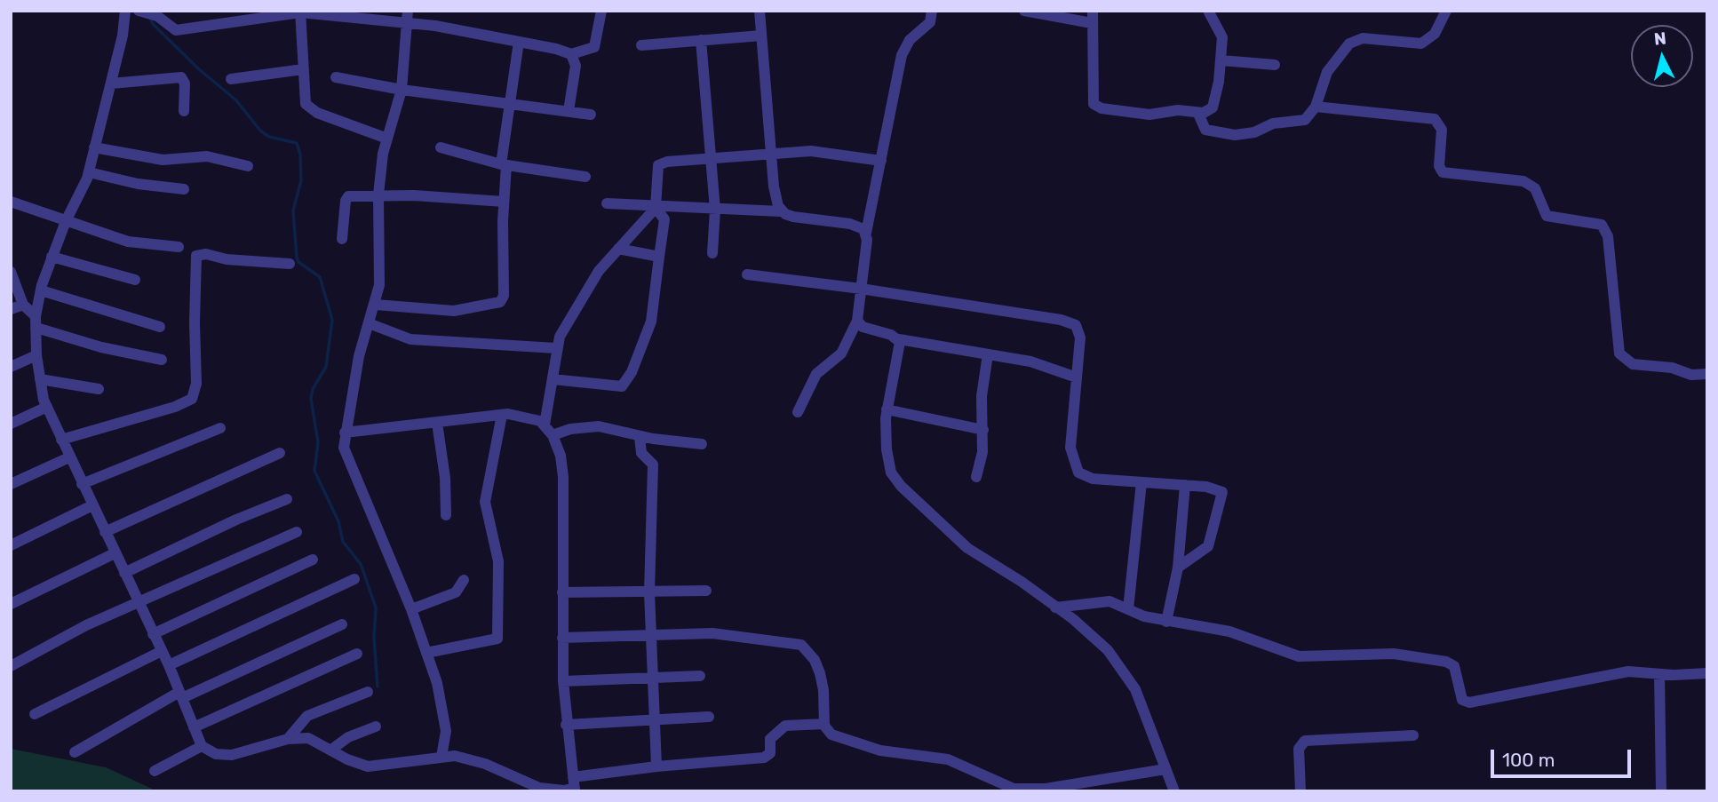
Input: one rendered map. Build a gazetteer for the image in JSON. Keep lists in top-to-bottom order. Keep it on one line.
{"scale_bar":"100 m","north":"top"}
